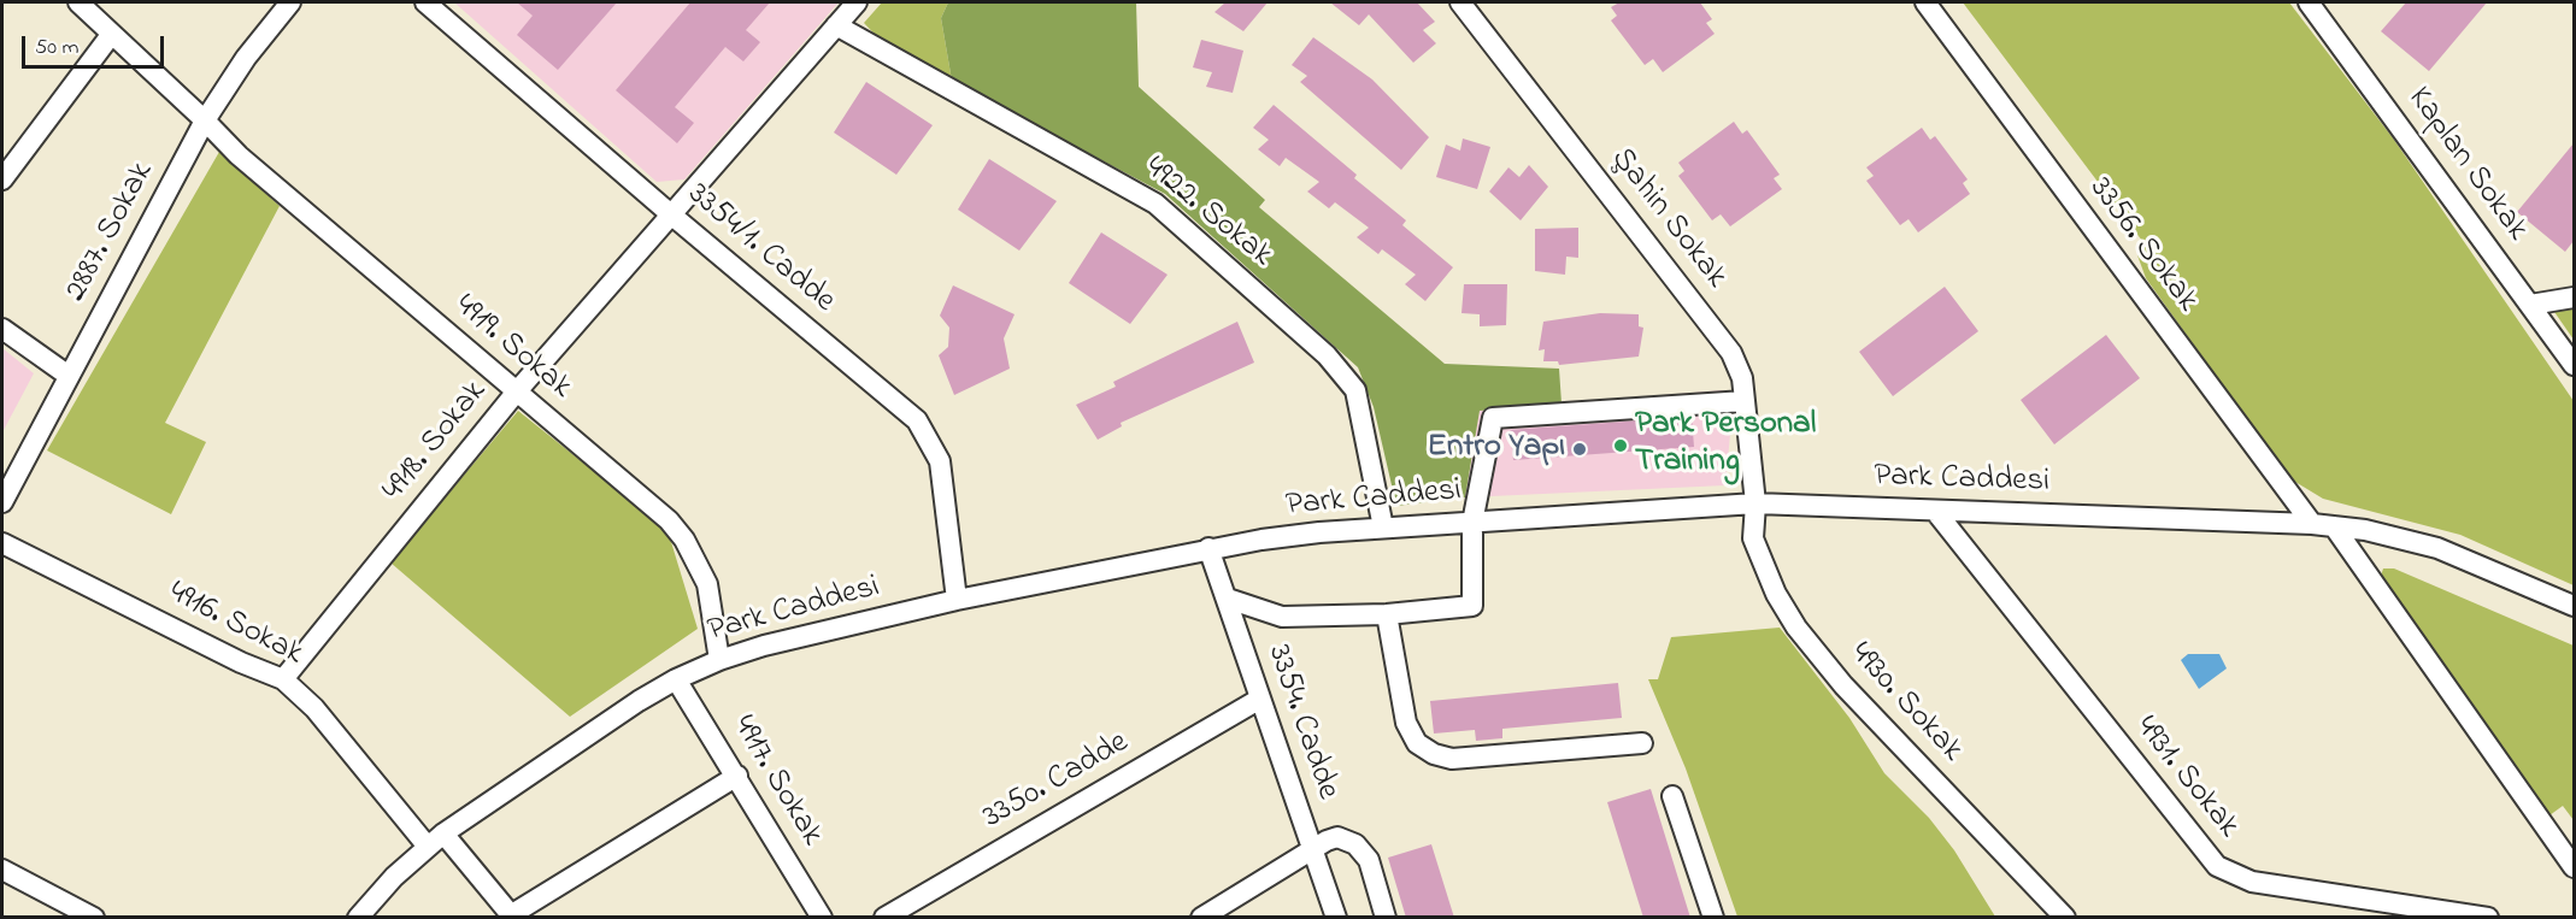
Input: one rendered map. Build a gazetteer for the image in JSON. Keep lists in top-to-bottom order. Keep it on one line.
{"streets":{"street":["Kaplan Sokak","4922. Sokak","Şahin Sokak","2887. Sokak","3356. Sokak","3354/1. Cadde","4919. Sokak","4918. Sokak","Park Caddesi","4916. Sokak","4930. Sokak","3354. Cadde","4931. Sokak","4917. Sokak","3350. Cadde"]},"crossings":[["4922. Sokak","4918. Sokak"],["4922. Sokak","Park Caddesi"],["Şahin Sokak","Park Caddesi"],["Şahin Sokak","4930. Sokak"],["2887. Sokak","4919. Sokak"],["3356. Sokak","Park Caddesi"],["3354/1. Cadde","4918. Sokak"],["3354/1. Cadde","Park Caddesi"],["4919. Sokak","4918. Sokak"],["4919. Sokak","Park Caddesi"],["4918. Sokak","4916. Sokak"],["Park Caddesi","4916. Sokak"],["Park Caddesi","4930. Sokak"],["Park Caddesi","3354. Cadde"],["Park Caddesi","4931. Sokak"],["Park Caddesi","4917. Sokak"],["3354. Cadde","3350. Cadde"]],"places":["Park Personal Training","Entro Yapı"],"scale_bar":"50 m"}
